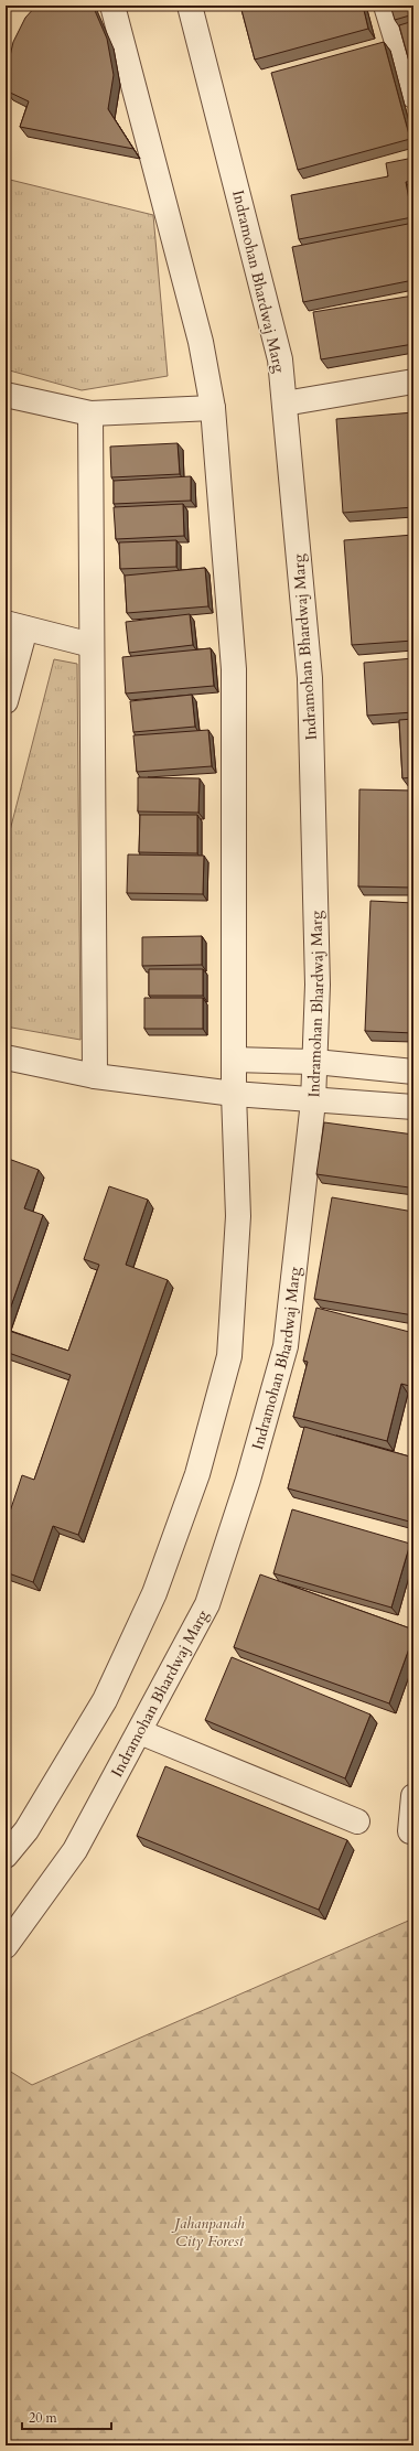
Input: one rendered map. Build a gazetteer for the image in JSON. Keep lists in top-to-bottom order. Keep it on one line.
{"streets":{"street":["Indramohan Bhardwaj Marg"]},"parks":["Jahanpanah City Forest"],"scale_bar":"20 m"}
